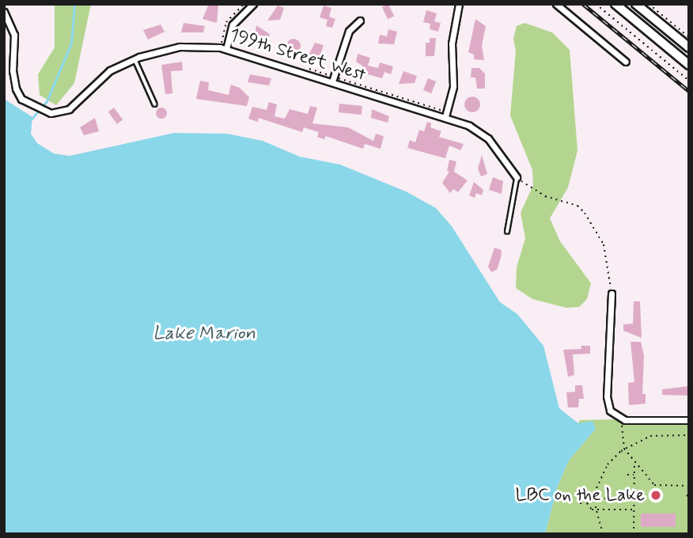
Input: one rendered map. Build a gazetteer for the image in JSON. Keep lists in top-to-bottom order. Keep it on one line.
{"streets":{"street":["199th Street West"]},"water":["Lake Marion"],"places":["LBC on the Lake"]}
